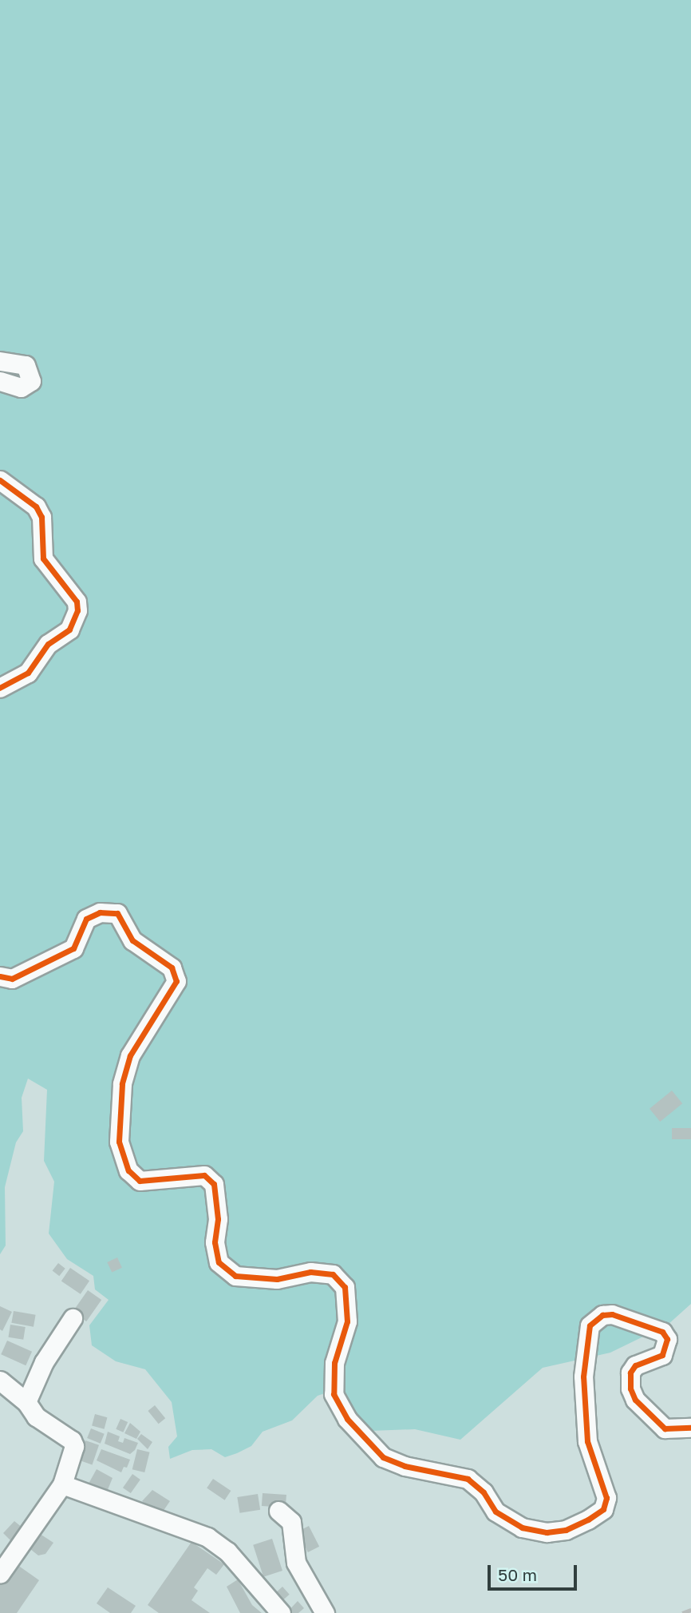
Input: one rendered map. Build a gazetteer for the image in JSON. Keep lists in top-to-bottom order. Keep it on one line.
{"scale_bar":"50 m"}
